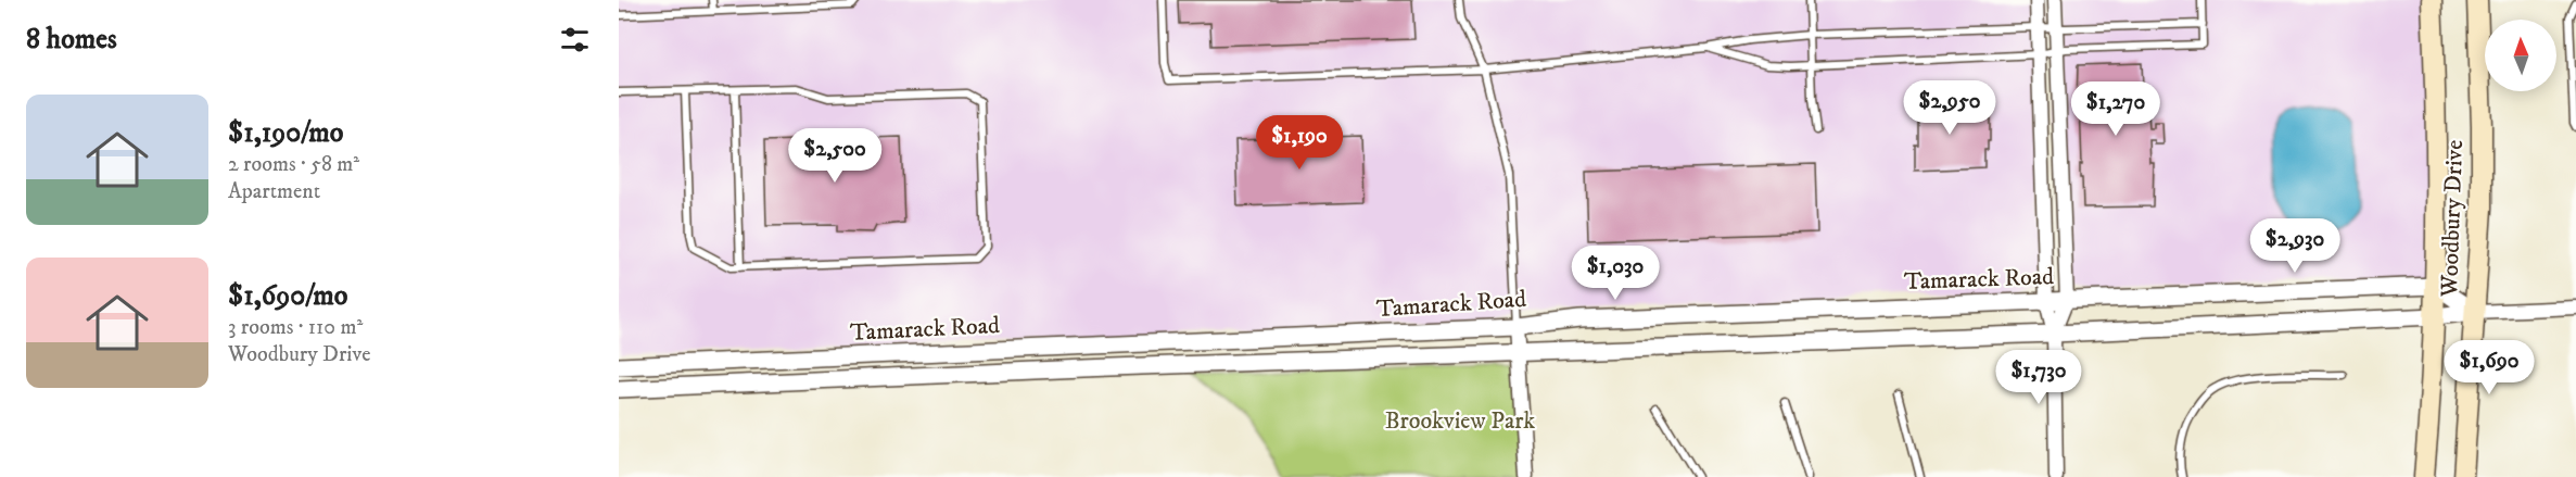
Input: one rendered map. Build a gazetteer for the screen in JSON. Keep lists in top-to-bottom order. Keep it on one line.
{"streets":{"main road":["Woodbury Drive"],"street":["Tamarack Road"]},"crossings":[["Woodbury Drive","Tamarack Road"]],"parks":["Brookview Park"],"north":"top","page":{"heading":"8 homes","list":[{"name":"$1,190/mo","note":"2 rooms · 58 m² · Apartment"},{"name":"$1,690/mo","note":"3 rooms · 110 m² · Woodbury Drive"}],"price":["$2,950","$1,270","$1,190","$2,500","$2,930","$1,030","$1,690","$1,730"]}}
